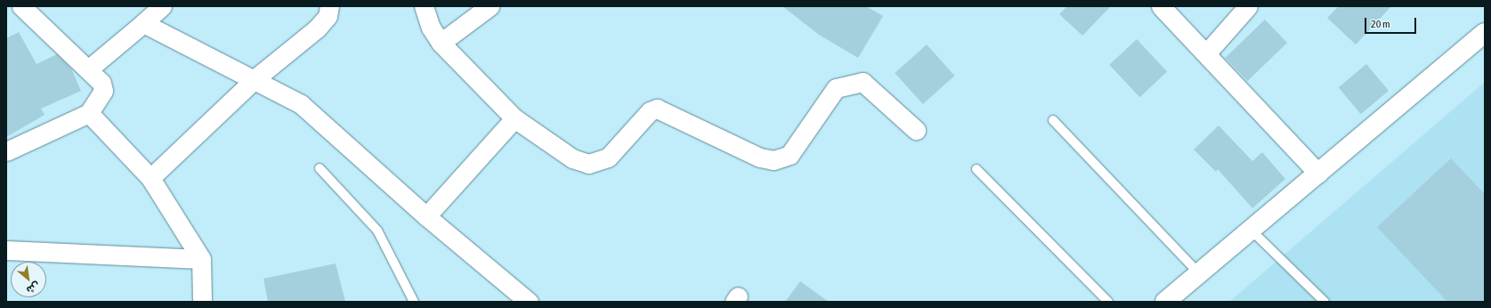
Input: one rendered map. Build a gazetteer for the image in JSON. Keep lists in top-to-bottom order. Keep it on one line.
{"scale_bar":"20 m","north":"bottom right"}
